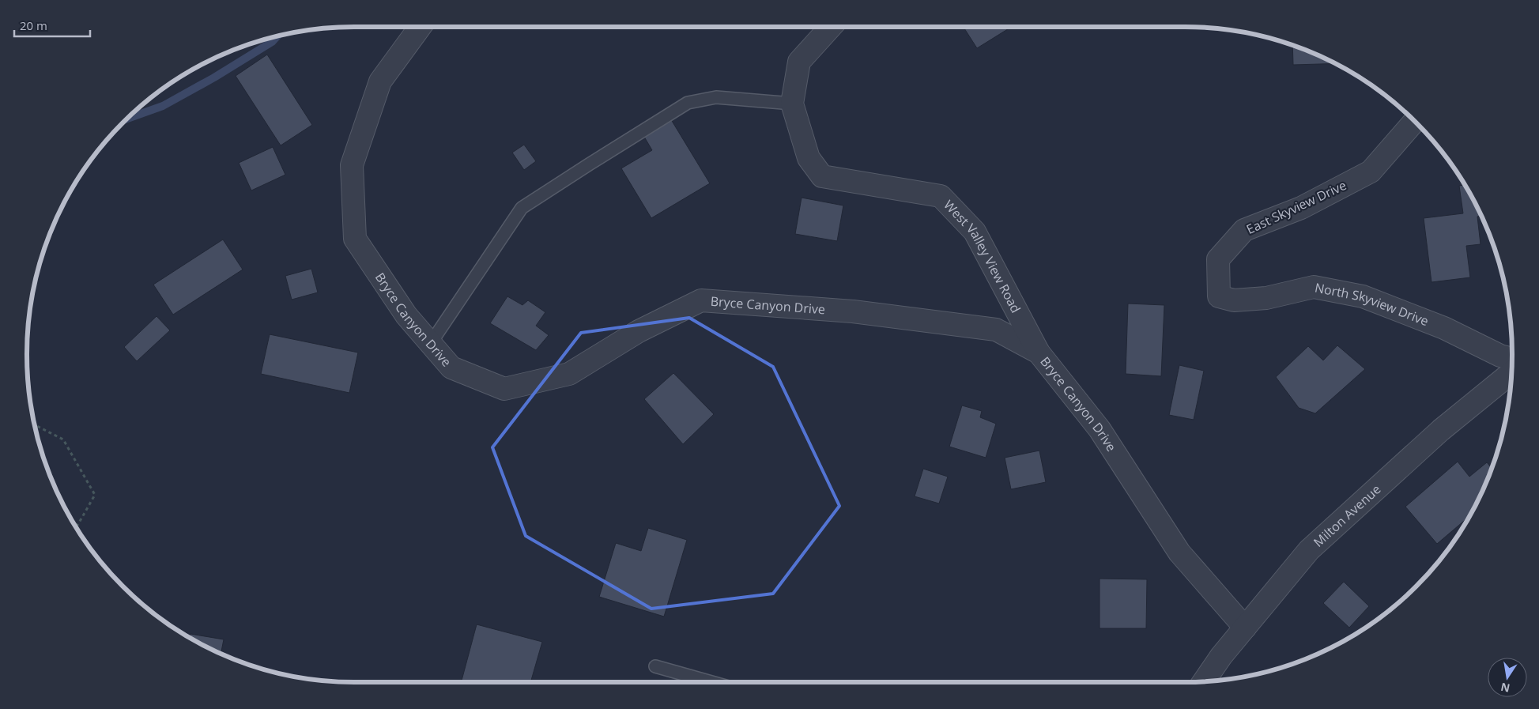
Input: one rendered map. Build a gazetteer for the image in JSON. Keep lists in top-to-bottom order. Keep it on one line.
{"streets":{"street":["East Skyview Drive","West Valley View Road","Bryce Canyon Drive","North Skyview Drive","Milton Avenue"]},"crossings":[["East Skyview Drive","North Skyview Drive"],["West Valley View Road","Bryce Canyon Drive"],["Bryce Canyon Drive","Milton Avenue"]],"scale_bar":"20 m","north":"bottom"}
